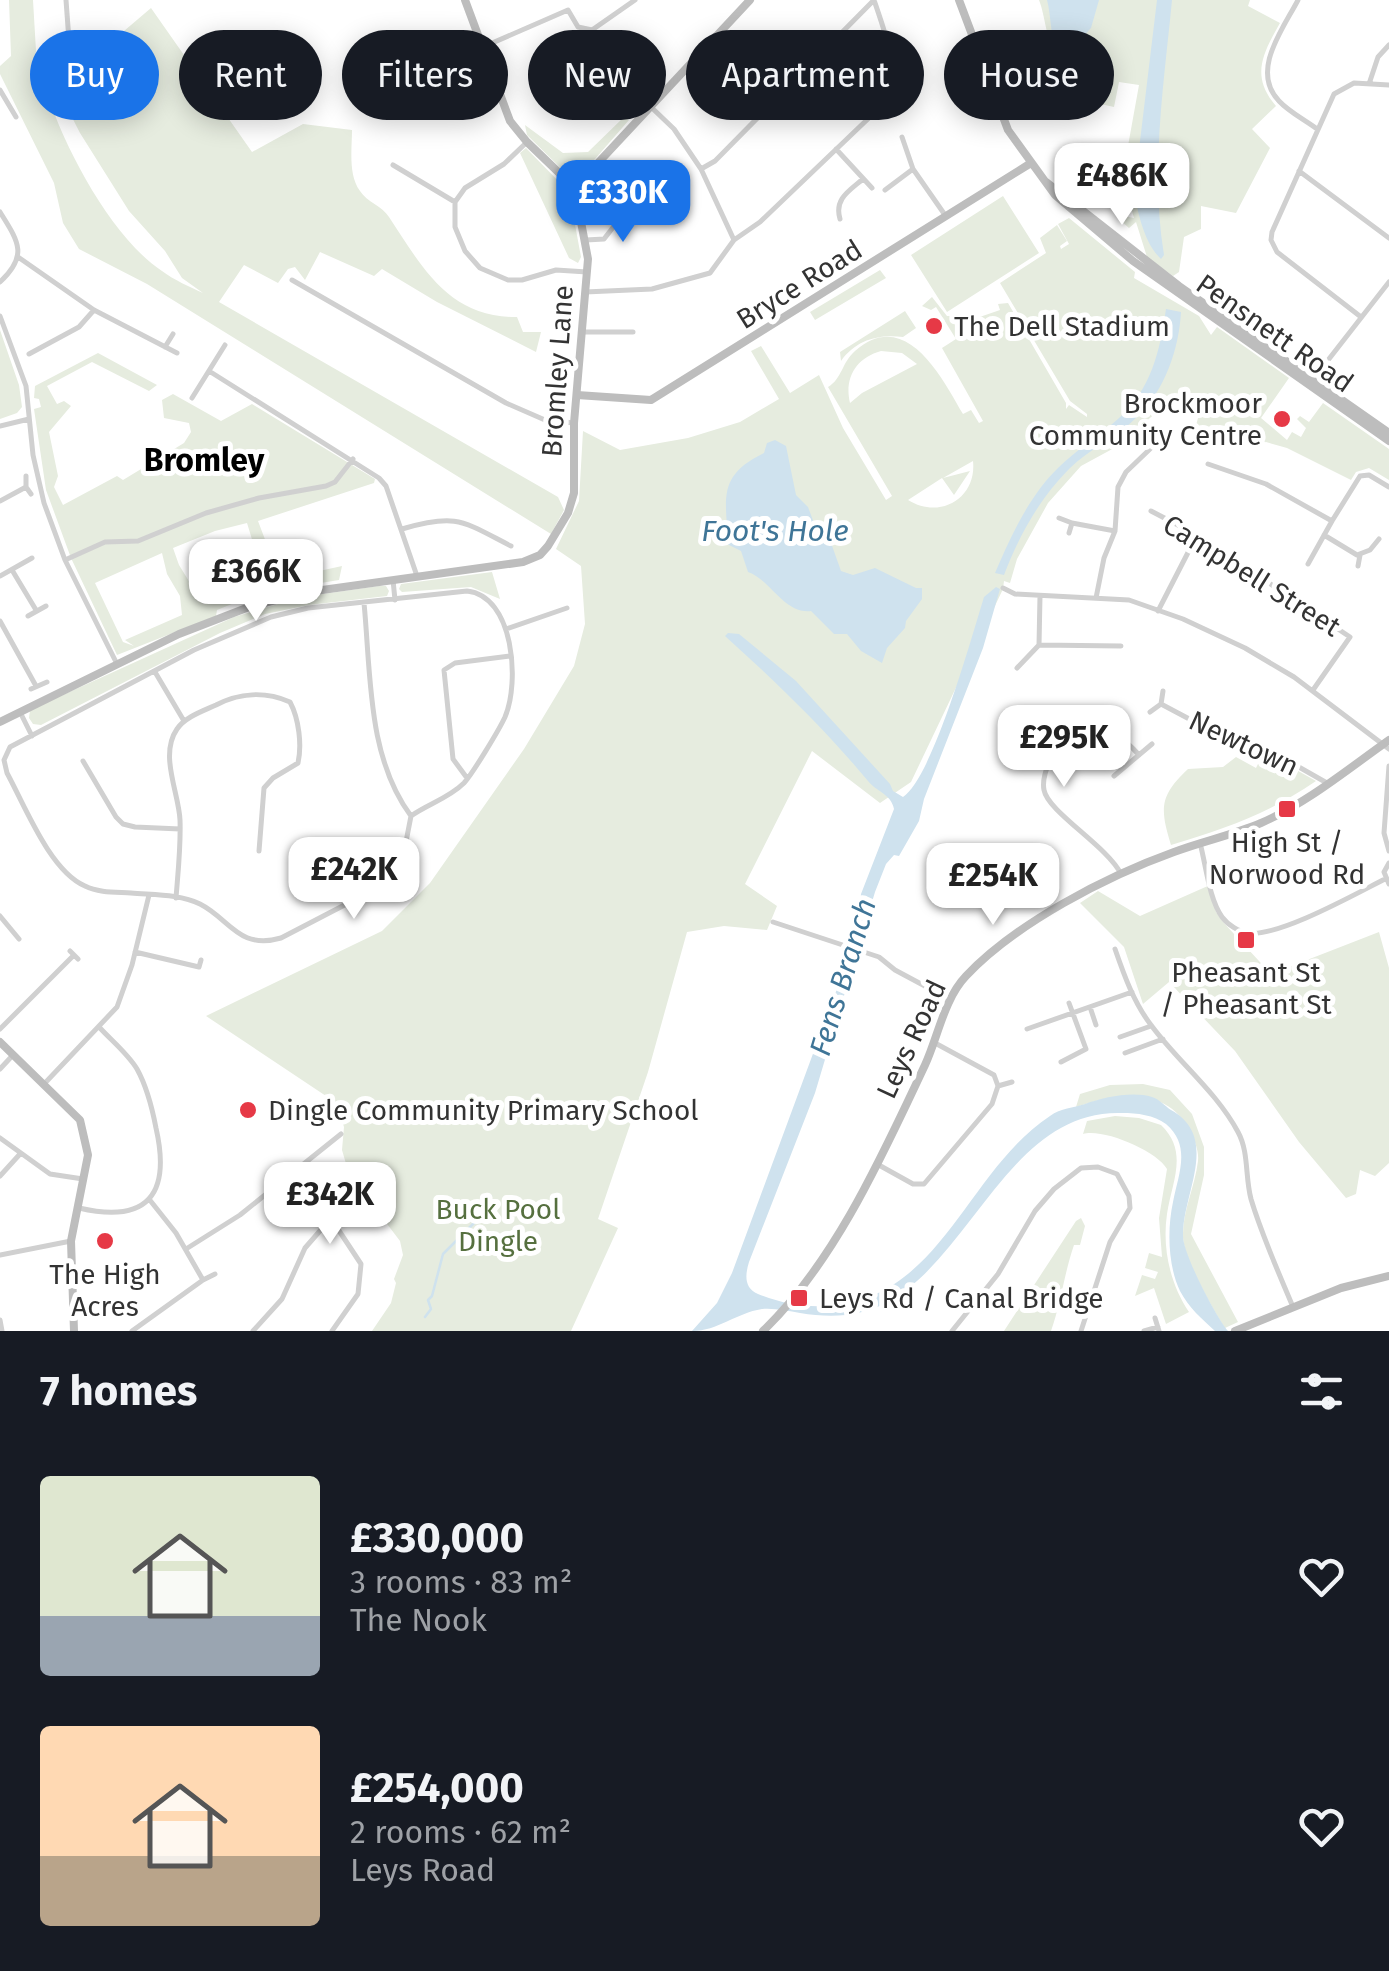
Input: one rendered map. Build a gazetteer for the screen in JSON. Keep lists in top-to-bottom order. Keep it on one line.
{"streets":{"street":["Bryce Road","Pensnett Road","Bromley Lane","Campbell Street","Newtown","Leys Road"]},"crossings":[["Bryce Road","Pensnett Road"],["Bryce Road","Bromley Lane"],["Newtown","Leys Road"]],"districts":["Bromley"],"water":["Foot's Hole","Fens Branch"],"parks":["Buck Pool Dingle"],"places":{"other":["The Dell Stadium","Brockmoor Community Centre","Dingle Community Primary School","The High Acres"],"transit":["High St / Norwood Rd","Pheasant St / Pheasant St","Leys Rd / Canal Bridge"]},"page":{"chip":["Buy","Rent","Filters","New","Apartment","House"],"price":["£486K","£330K","£366K","£295K","£242K","£254K","£342K"],"heading":"7 homes","list":[{"name":"£330,000","note":"3 rooms · 83 m² · The Nook"},{"name":"£254,000","note":"2 rooms · 62 m² · Leys Road"}]}}
